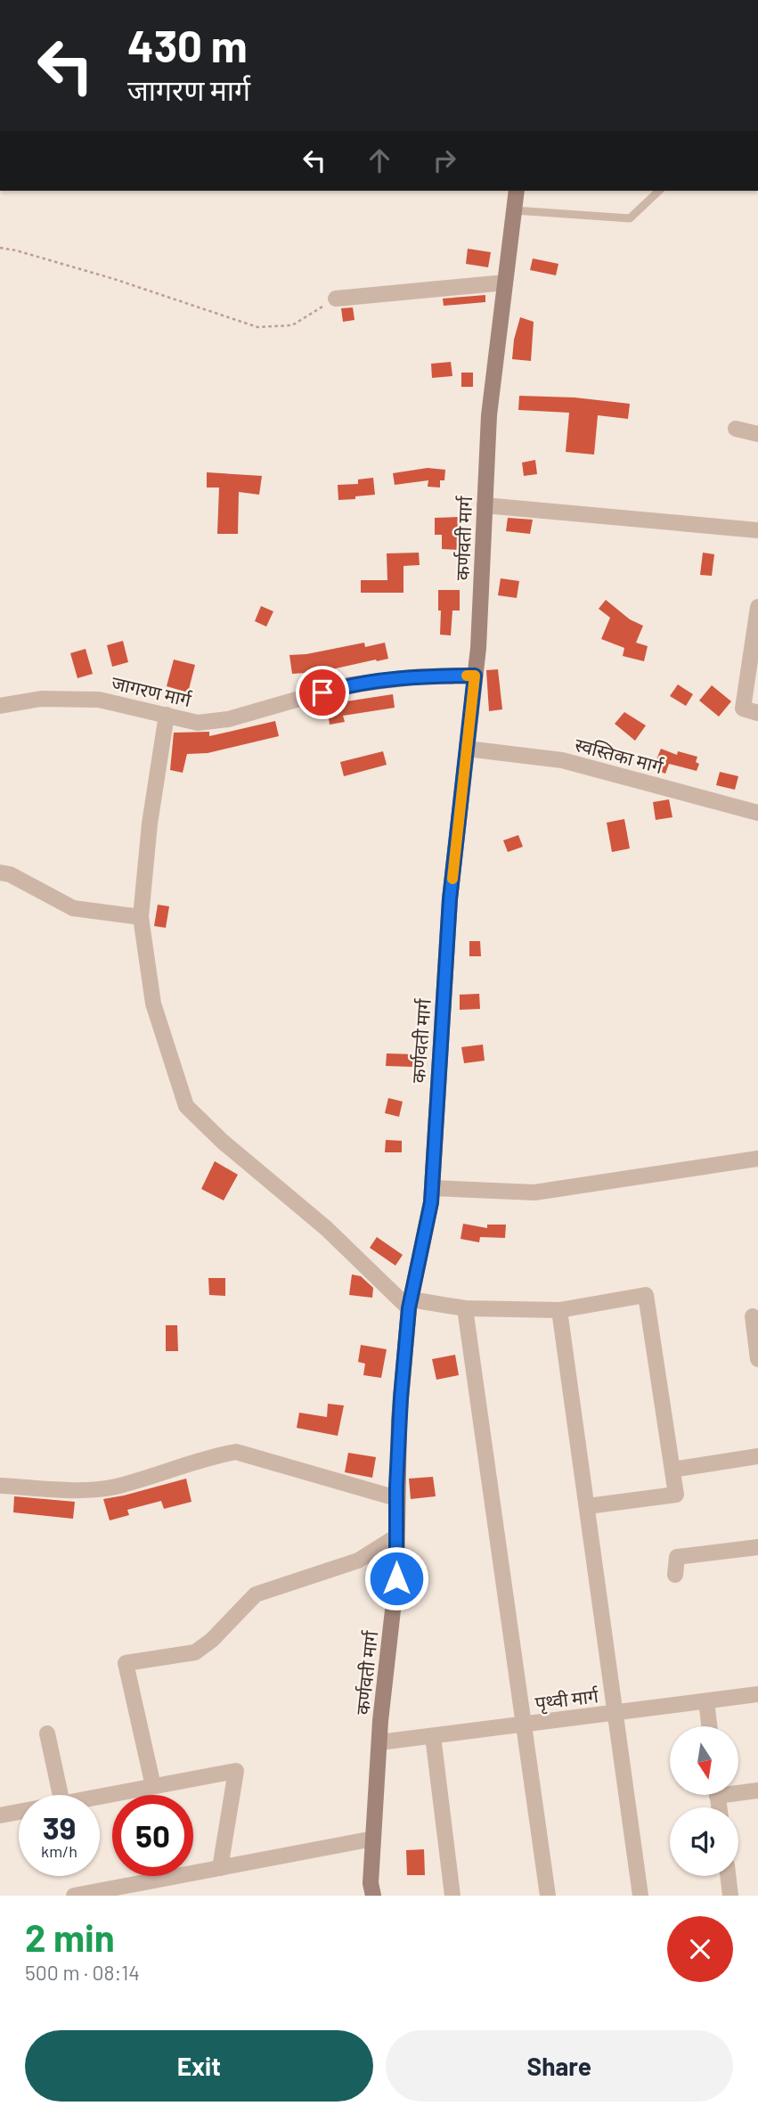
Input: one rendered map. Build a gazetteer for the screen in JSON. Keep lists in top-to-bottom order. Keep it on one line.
{"streets":{"main road":["कर्णवती मार्ग"],"street":["जागरण मार्ग","स्वस्तिका मार्ग","पृथ्वी मार्ग"]},"crossings":[["कर्णवती मार्ग","जागरण मार्ग"],["कर्णवती मार्ग","स्वस्तिका मार्ग"],["कर्णवती मार्ग","पृथ्वी मार्ग"]],"north":"bottom","page":{"turn":["430 m","जागरण मार्ग"],"speed":"39 km/h","limit":"50","heading":["2 min","500 m · 08:14"],"buttons":["Exit","Share"]}}
